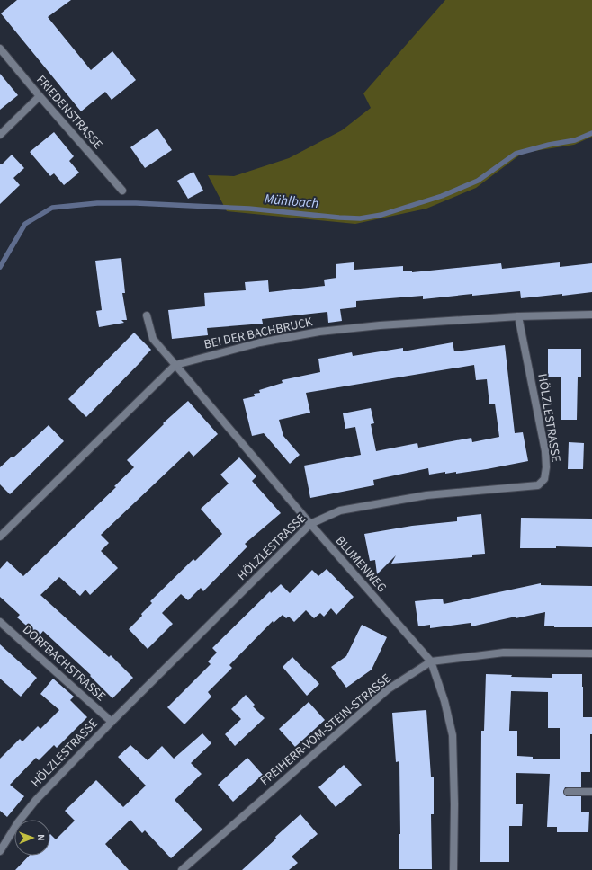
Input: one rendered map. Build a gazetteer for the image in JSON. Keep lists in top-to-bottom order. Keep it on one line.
{"streets":{"street":["FRIEDENSTRASSE","BEI DER BACHBRUCK","HÖLZLESTRASSE","BLUMENWEG","DORFBACHSTRASSE","FREIHERR-VOM-STEIN-STRASSE"]},"crossings":[["BEI DER BACHBRUCK","HÖLZLESTRASSE"],["BEI DER BACHBRUCK","BLUMENWEG"],["HÖLZLESTRASSE","BLUMENWEG"],["HÖLZLESTRASSE","DORFBACHSTRASSE"],["BLUMENWEG","FREIHERR-VOM-STEIN-STRASSE"]],"water":["Mühlbach"],"north":"right"}
